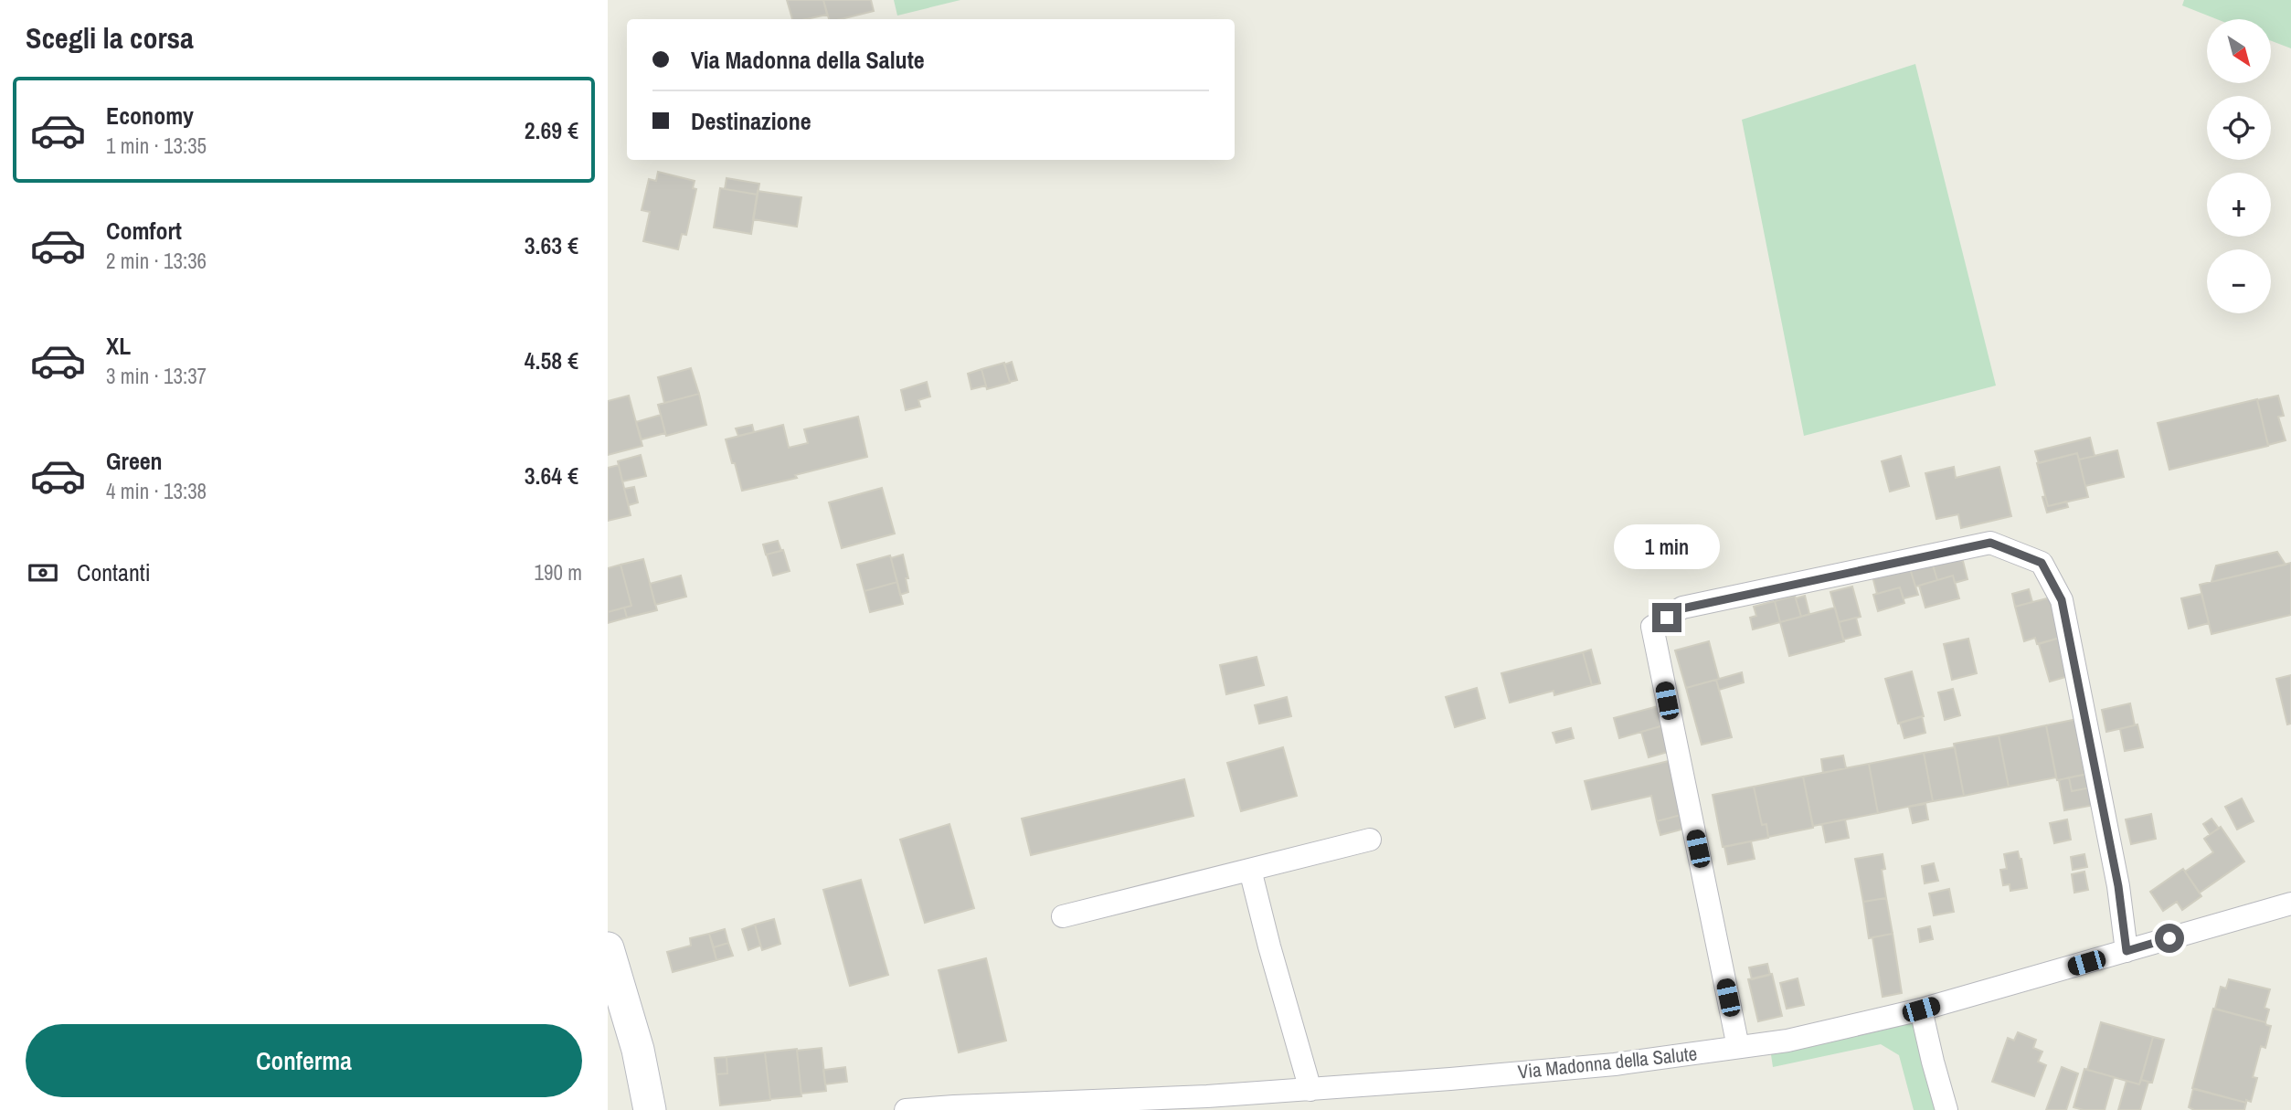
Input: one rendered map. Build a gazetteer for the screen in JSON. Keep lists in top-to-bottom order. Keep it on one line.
{"streets":{"street":["Via Madonna della Salute"]},"north":"bottom right","page":{"heading":"Scegli la corsa","map_buttons":["+","−"],"banner":["Via Madonna della Salute","Destinazione"],"list":[{"name":"Economy","note":"1 min · 13:35","value":"2.69 €"},{"name":"Comfort","note":"2 min · 13:36","value":"3.63 €"},{"name":"XL","note":"3 min · 13:37","value":"4.58 €"},{"name":"Green","note":"4 min · 13:38","value":"3.64 €"}],"bubble":"1 min","pay":["Contanti","190 m"],"buttons":"Conferma"}}
